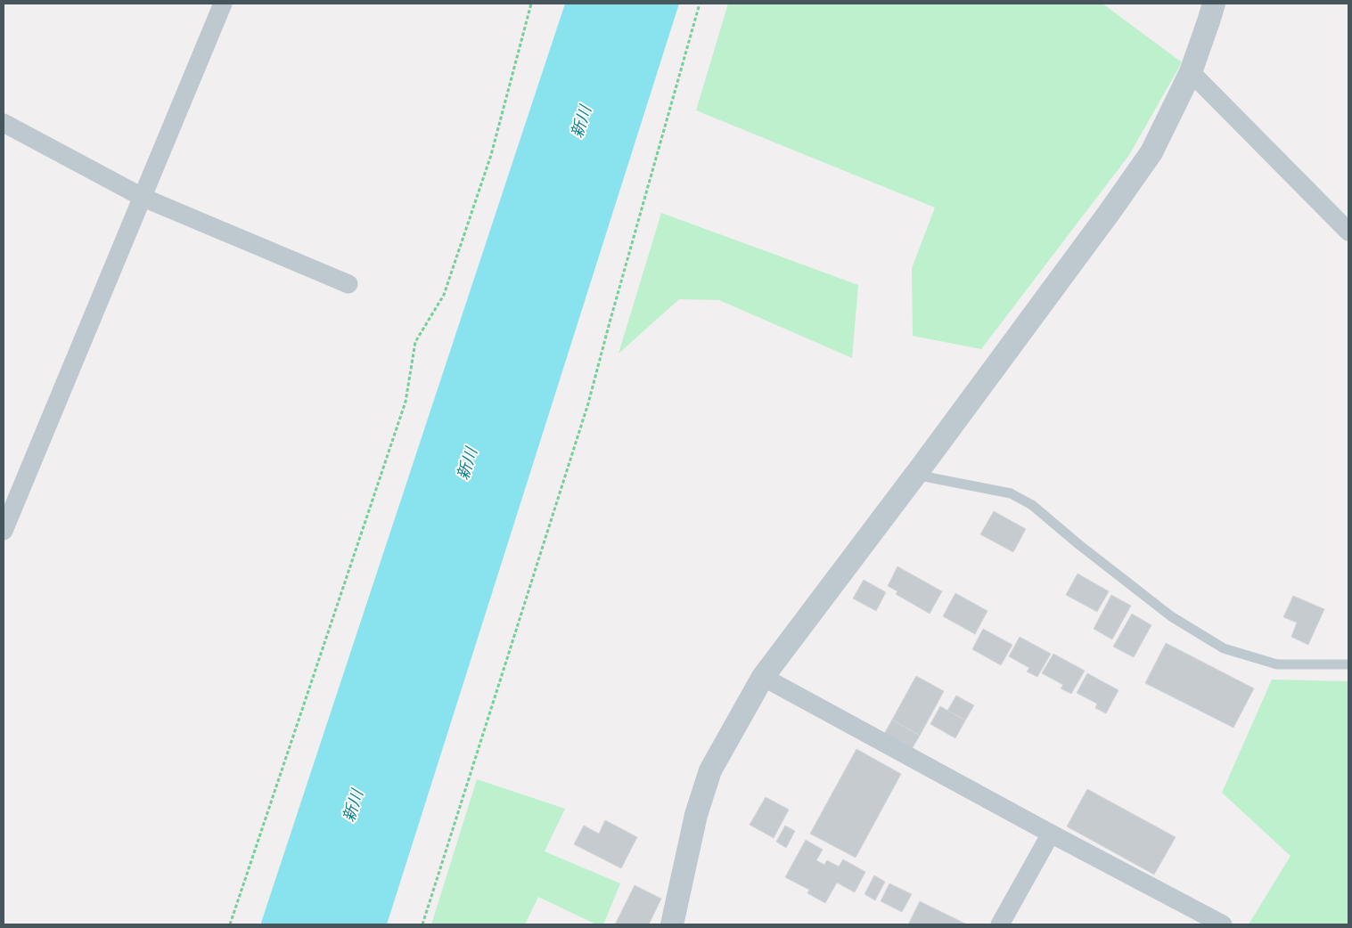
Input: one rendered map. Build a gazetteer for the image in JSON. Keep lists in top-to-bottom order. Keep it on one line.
{"water":["新川"]}
